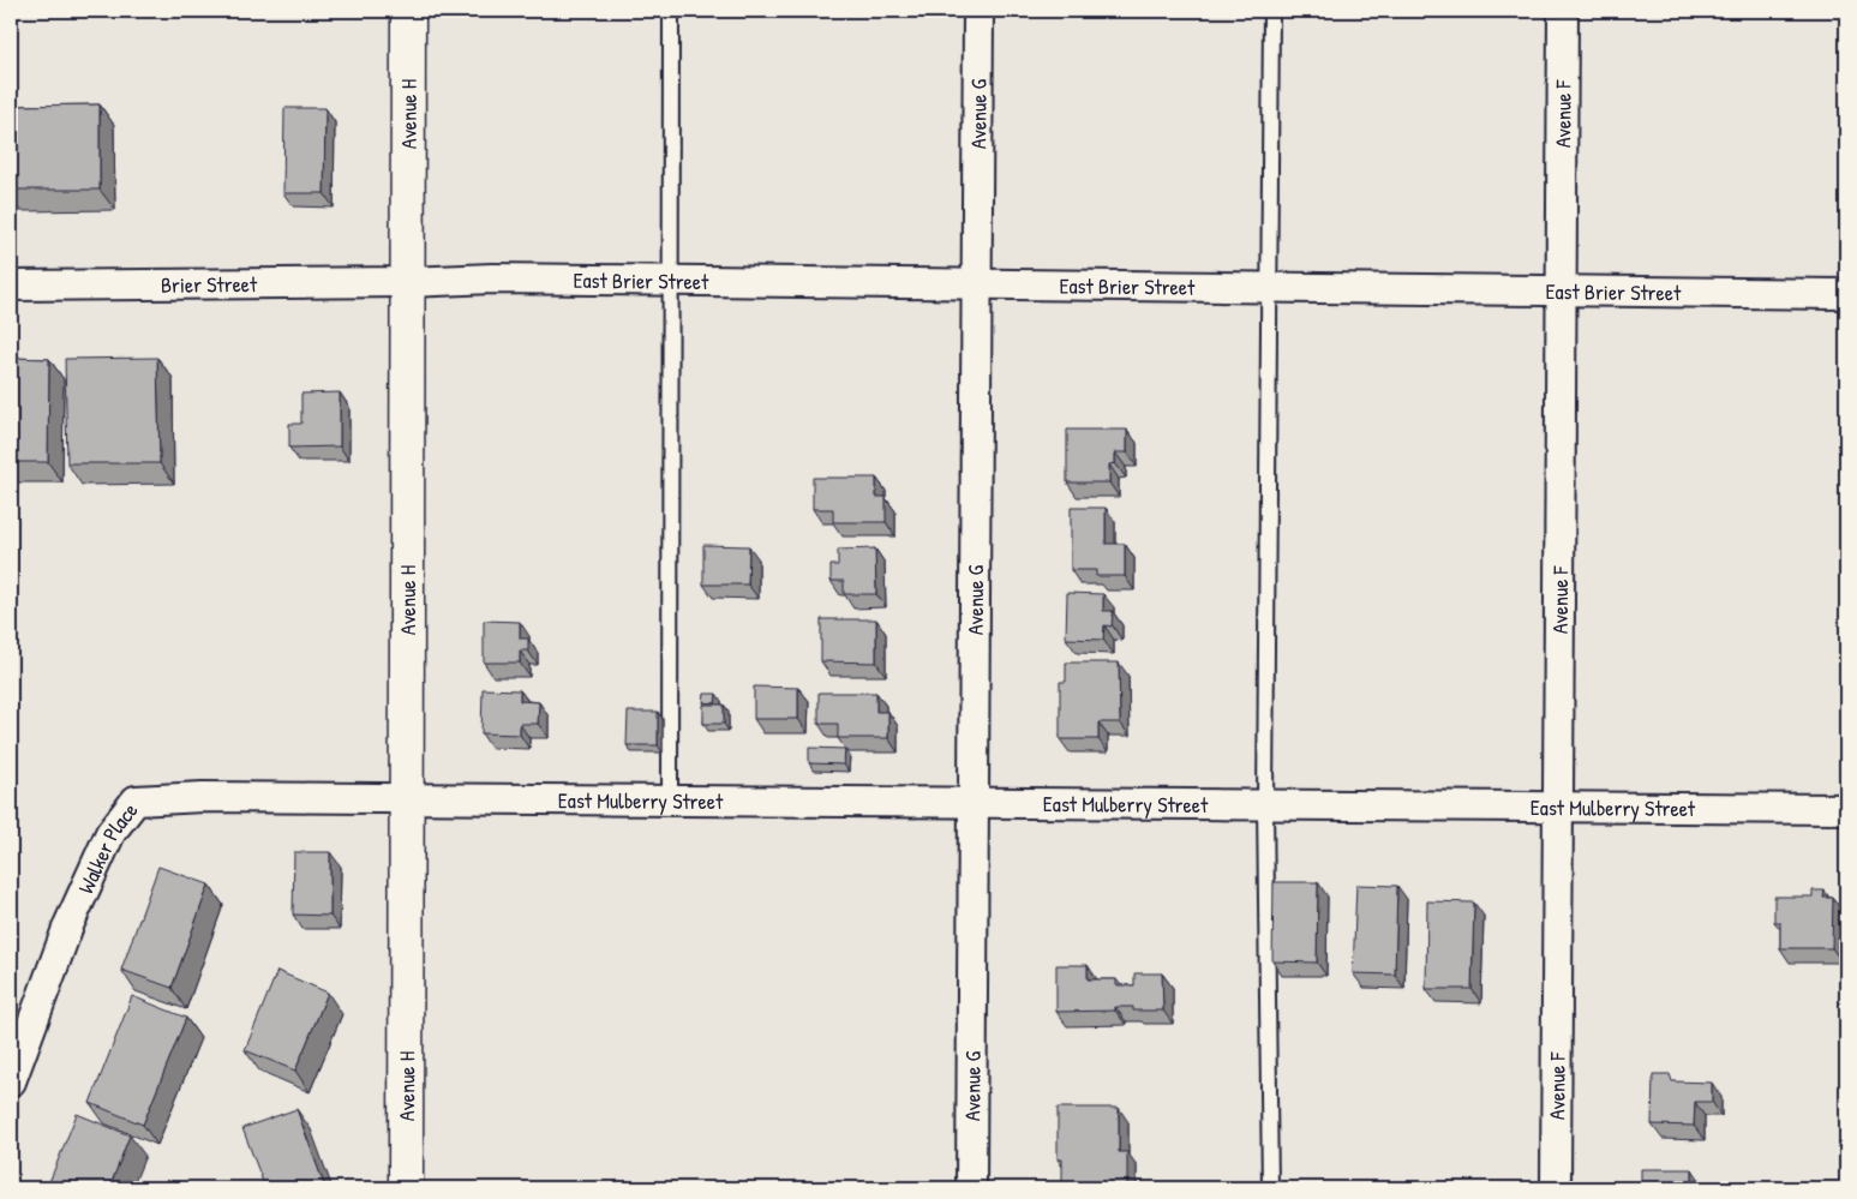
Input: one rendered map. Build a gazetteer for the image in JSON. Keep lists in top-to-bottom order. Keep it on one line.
{"streets":{"street":["Avenue H","Avenue G","Avenue F","East Brier Street","Brier Street","East Mulberry Street","Walker Place"]},"crossings":[["Avenue H","East Brier Street"],["Avenue H","Brier Street"],["Avenue H","East Mulberry Street"],["Avenue H","Walker Place"],["Avenue G","East Brier Street"],["Avenue G","East Mulberry Street"],["Avenue F","East Brier Street"],["Avenue F","East Mulberry Street"],["East Brier Street","Brier Street"],["East Mulberry Street","Walker Place"]]}
